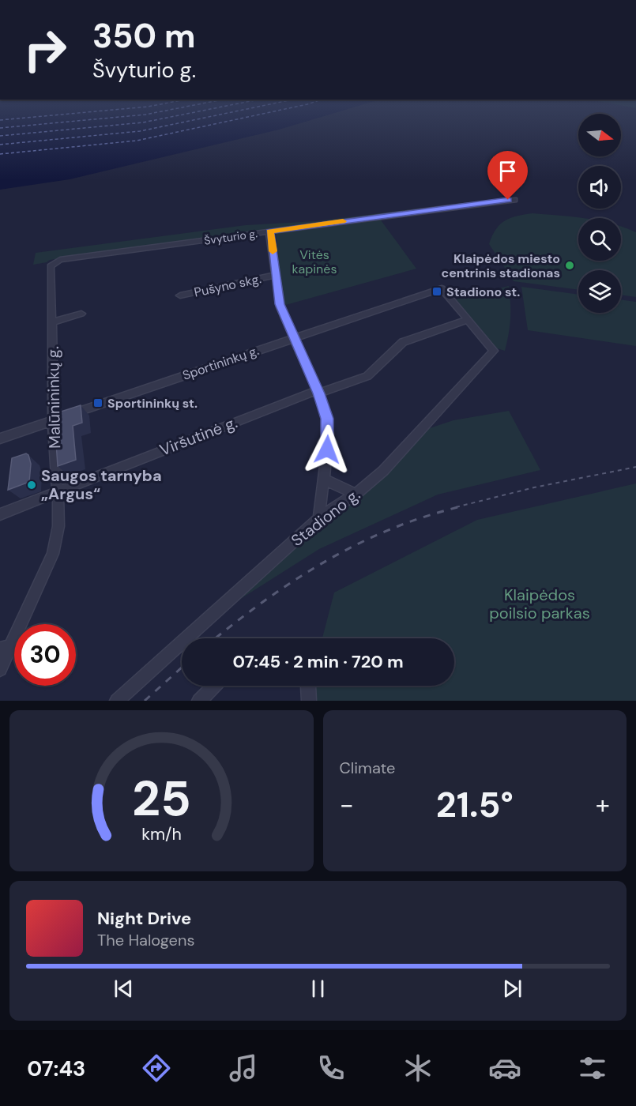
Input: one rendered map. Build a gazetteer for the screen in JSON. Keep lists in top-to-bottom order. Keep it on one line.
{"streets":{"street":["Švyturio g.","Pušyno skg.","Sportininkų g.","Malūnininkų g.","Viršutinė g.","Stadiono g."]},"crossings":[["Švyturio g.","Malūnininkų g."],["Sportininkų g.","Malūnininkų g."],["Sportininkų g.","Stadiono g."],["Malūnininkų g.","Viršutinė g."]],"parks":["Vitės kapinės","Klaipėdos poilsio parkas"],"places":{"other":["Klaipėdos miesto centrinis stadionas","Saugos tarnyba „Argus“"],"transit":["Stadiono st.","Sportininkų st."]},"north":"right","page":{"turn":["350 m","Švyturio g."],"limit":"30","trip":"07:45 · 2 min · 720 m","tile":"Climate","heat":["−","21.5°","+"],"song":["Night Drive","The Halogens"],"tabs":"07:43","gauge":["25","km/h"]}}
